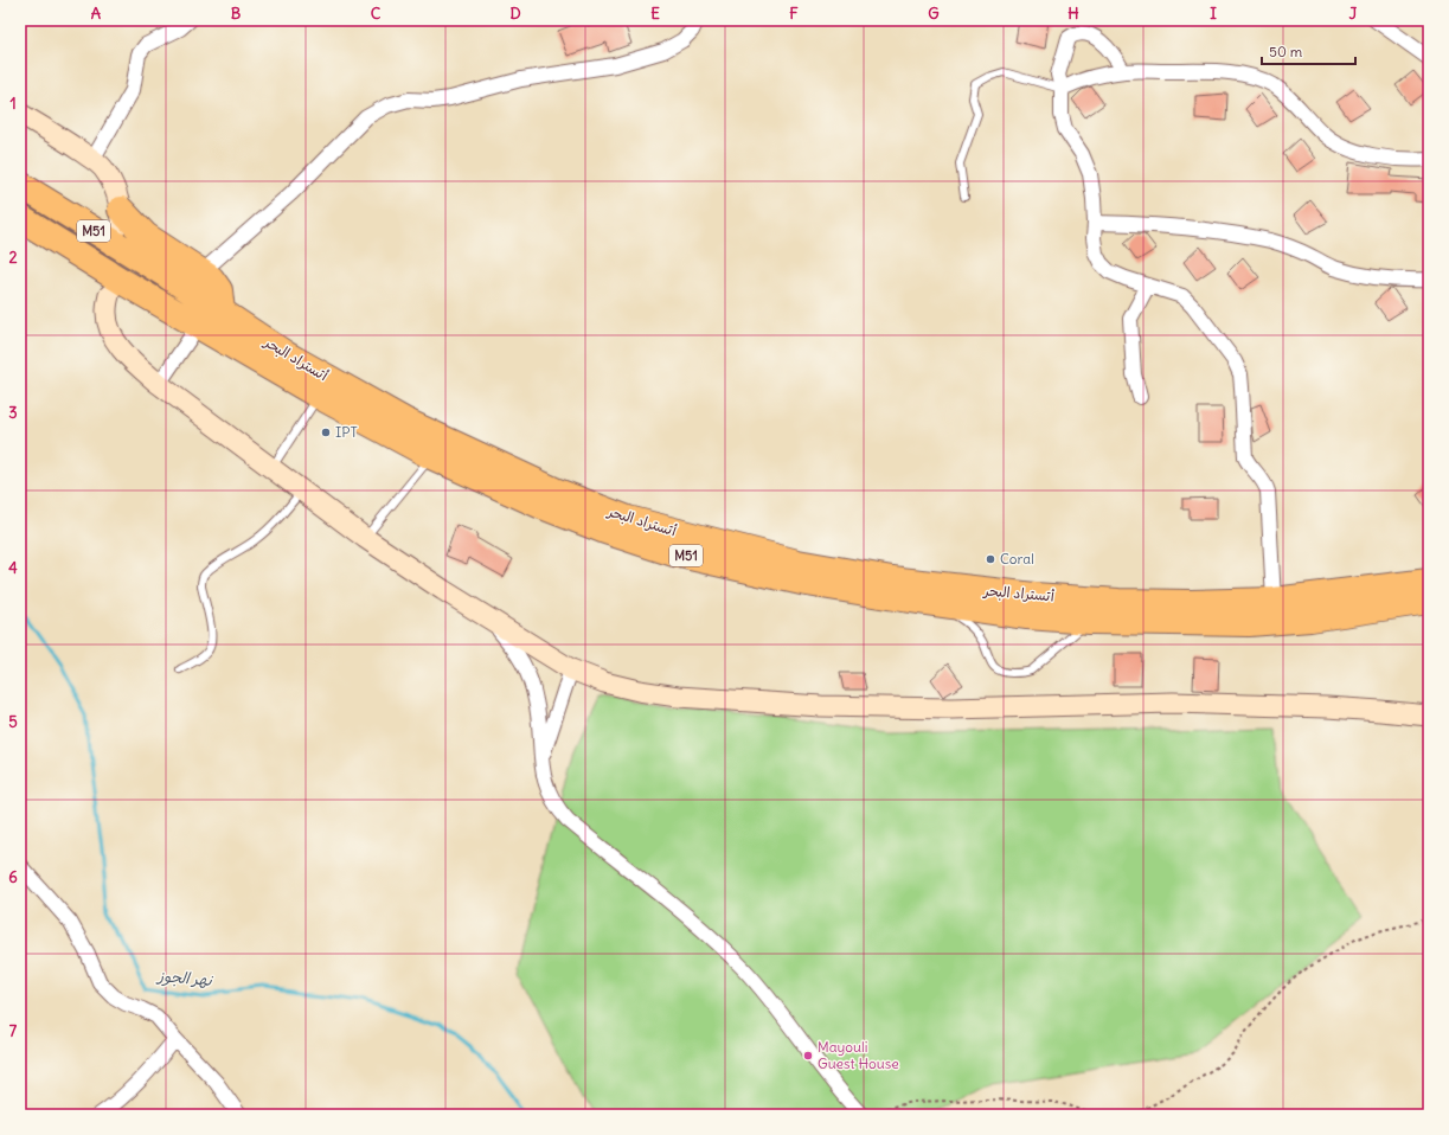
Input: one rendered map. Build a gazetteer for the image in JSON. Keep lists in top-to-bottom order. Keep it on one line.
{"streets":{"highway":["M51","أتستراد البحر"]},"water":["نهر الجوز"],"places":["IPT","Coral","Mayouli Guest House"],"scale_bar":"50 m","grid":{"columns":["A","B","C","D","E","F","G","H","I","J"],"rows":["1","2","3","4","5","6","7"]}}
